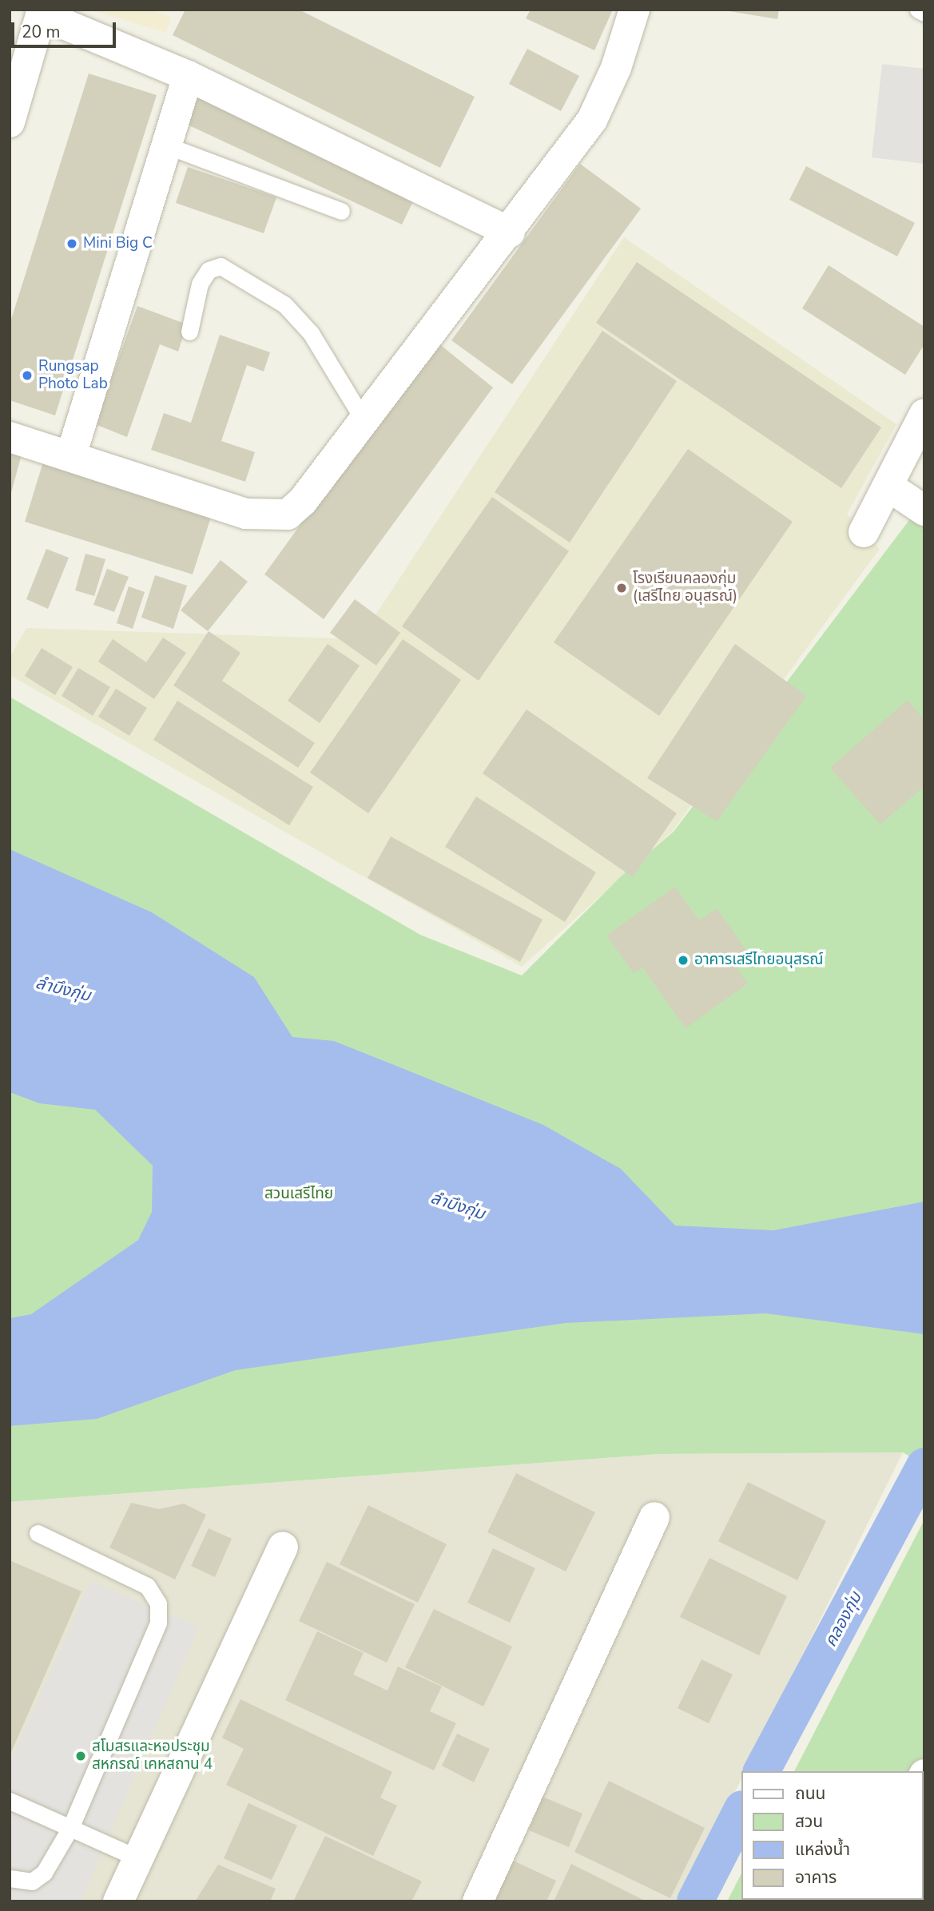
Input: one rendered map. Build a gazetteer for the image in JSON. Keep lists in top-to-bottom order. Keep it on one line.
{"water":["ลำบึงกุ่ม","คลองกุ่ม"],"parks":["สวนเสรีไทย"],"places":["Mini Big C","Rungsap Photo Lab","โรงเรียนคลองกุ่ม (เสรีไทย อนุสรณ์)","อาคารเสรีไทยอนุสรณ์","สโมสรและหอประชุม สหกรณ์ เคหสถาน 4"],"legend":["ถนน","สวน","แหล่งน้ำ","อาคาร"],"scale_bar":"20 m"}
